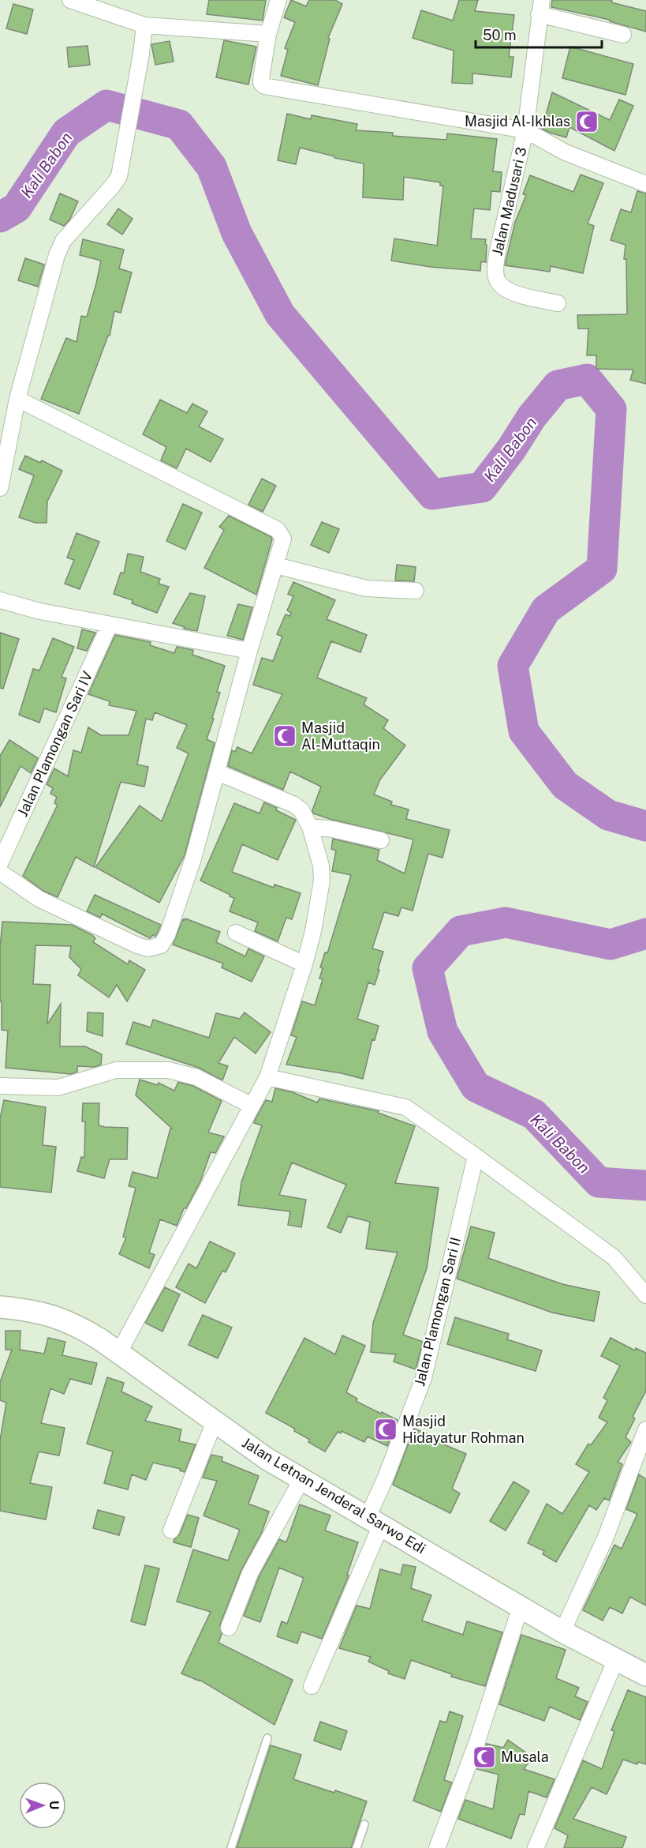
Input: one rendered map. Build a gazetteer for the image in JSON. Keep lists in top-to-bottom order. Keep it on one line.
{"streets":{"main road":["Jalan Letnan Jenderal Sarwo Edi"],"street":["Jalan Madusari 3","Jalan Plamongan Sari IV","Jalan Plamongan Sari II"]},"crossings":[["Jalan Plamongan Sari II","Jalan Letnan Jenderal Sarwo Edi"]],"water":["Kali Babon"],"places":{"mosque":["Masjid Al-Ikhlas","Masjid Al-Muttaqin","Masjid Hidayatur Rohman","Musala"]},"scale_bar":"50 m","north":"right"}
